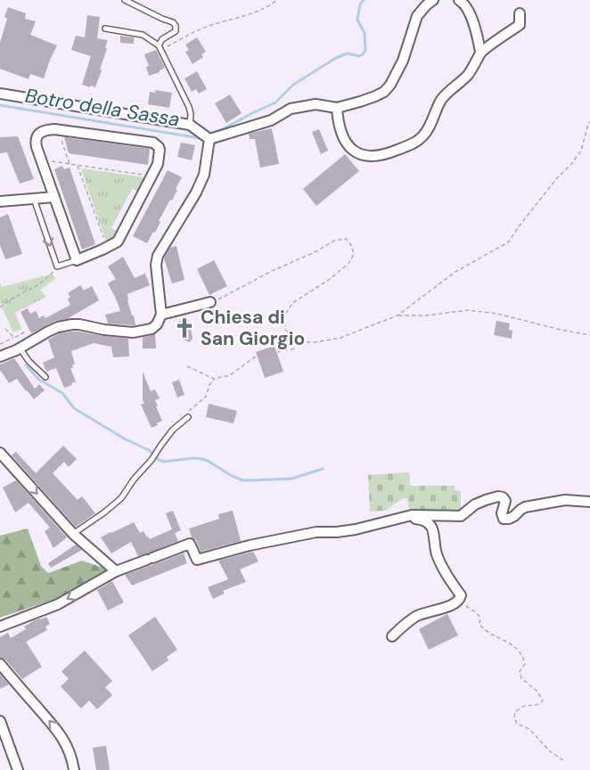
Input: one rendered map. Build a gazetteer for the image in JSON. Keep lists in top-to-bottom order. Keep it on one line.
{"water":["Botro della Sassa"],"places":{"church":["Chiesa di San Giorgio"]}}
